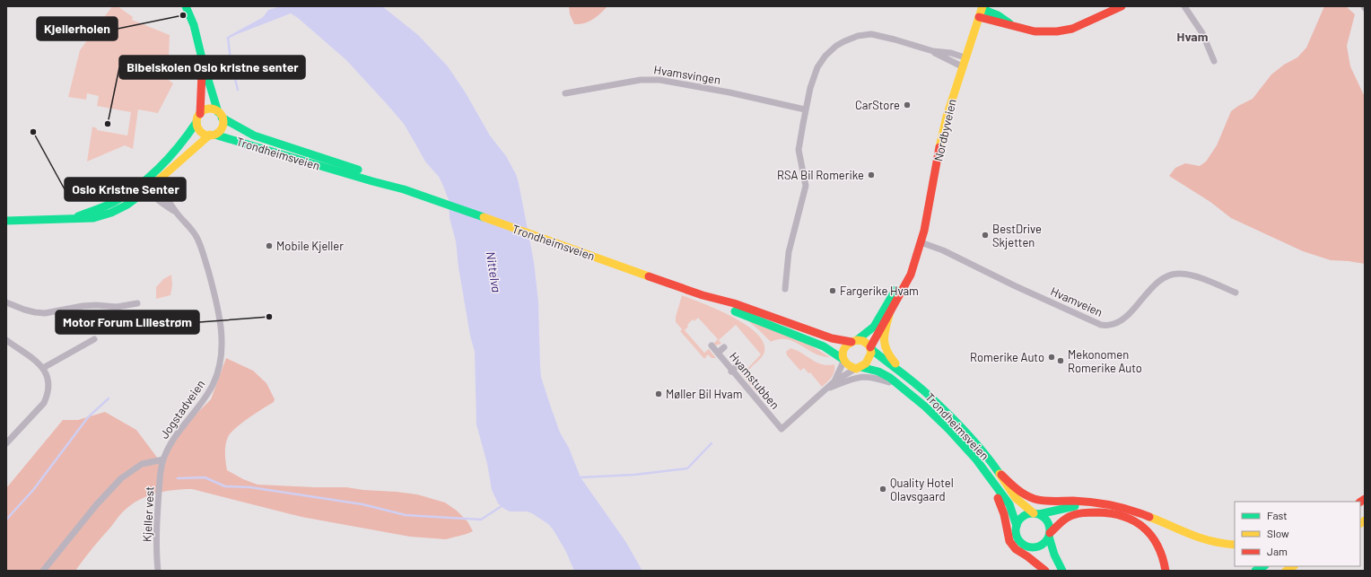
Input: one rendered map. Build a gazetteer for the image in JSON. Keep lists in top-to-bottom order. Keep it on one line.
{"streets":{"main road":["Nordbyveien","Trondheimsveien"],"street":["Hvamsvingen","Hvamveien","Hvamstubben","Jogstadveien","Kjeller vest"]},"crossings":[["Nordbyveien","Trondheimsveien"],["Nordbyveien","Hvamveien"],["Jogstadveien","Kjeller vest"]],"districts":["Hvam"],"water":["Nittelva"],"places":["Kjellerholen","CarStore","Bibelskolen Oslo kristne senter","Oslo Kristne Senter","RSA Bil Romerike","BestDrive Skjetten","Mobile Kjeller","Fargerike Hvam","Motor Forum Lillestrøm","Romerike Auto","Mekonomen Romerike Auto","Møller Bil Hvam","Quality Hotel Olavsgaard"],"legend":["Fast","Slow","Jam"]}
